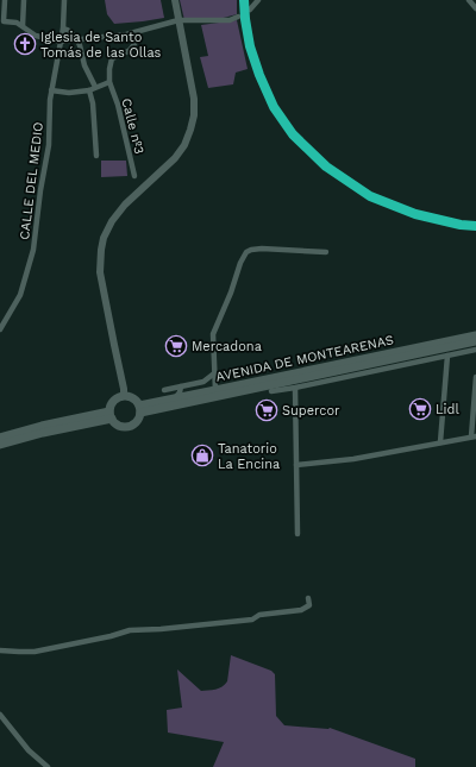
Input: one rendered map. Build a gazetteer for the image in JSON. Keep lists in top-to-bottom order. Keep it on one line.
{"streets":{"main road":["AVENIDA DE MONTEARENAS"],"street":["Calle nº3","CALLE DEL MEDIO"]},"places":{"church":["Iglesia de Santo Tomás de las Ollas"],"supermarket":["Mercadona","Lidl","Supercor"],"shop":["Tanatorio La Encina"]}}
